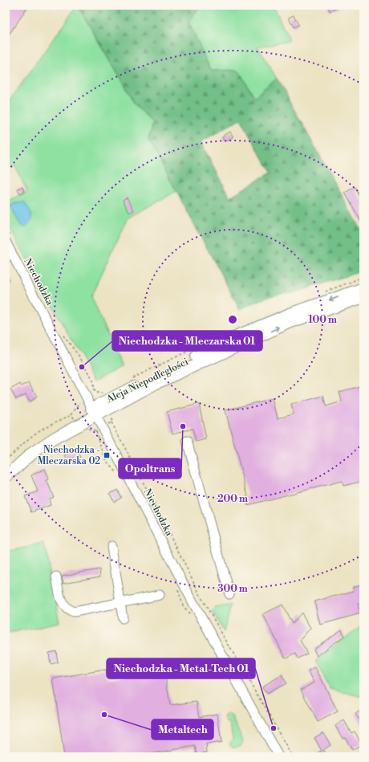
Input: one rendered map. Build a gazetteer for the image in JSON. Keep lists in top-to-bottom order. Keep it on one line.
{"streets":{"main road":["Aleja Niepodległości"],"street":["Niechodzka"]},"crossings":[["Niechodzka","Aleja Niepodległości"]],"places":{"other":["Niechodzka - Mleczarska 01","Opoltrans","Metaltech","Niechodzka - Metal-Tech 01"],"transit":["Niechodzka - Mleczarska 02"]},"rings":["100 m","200 m","300 m"]}
